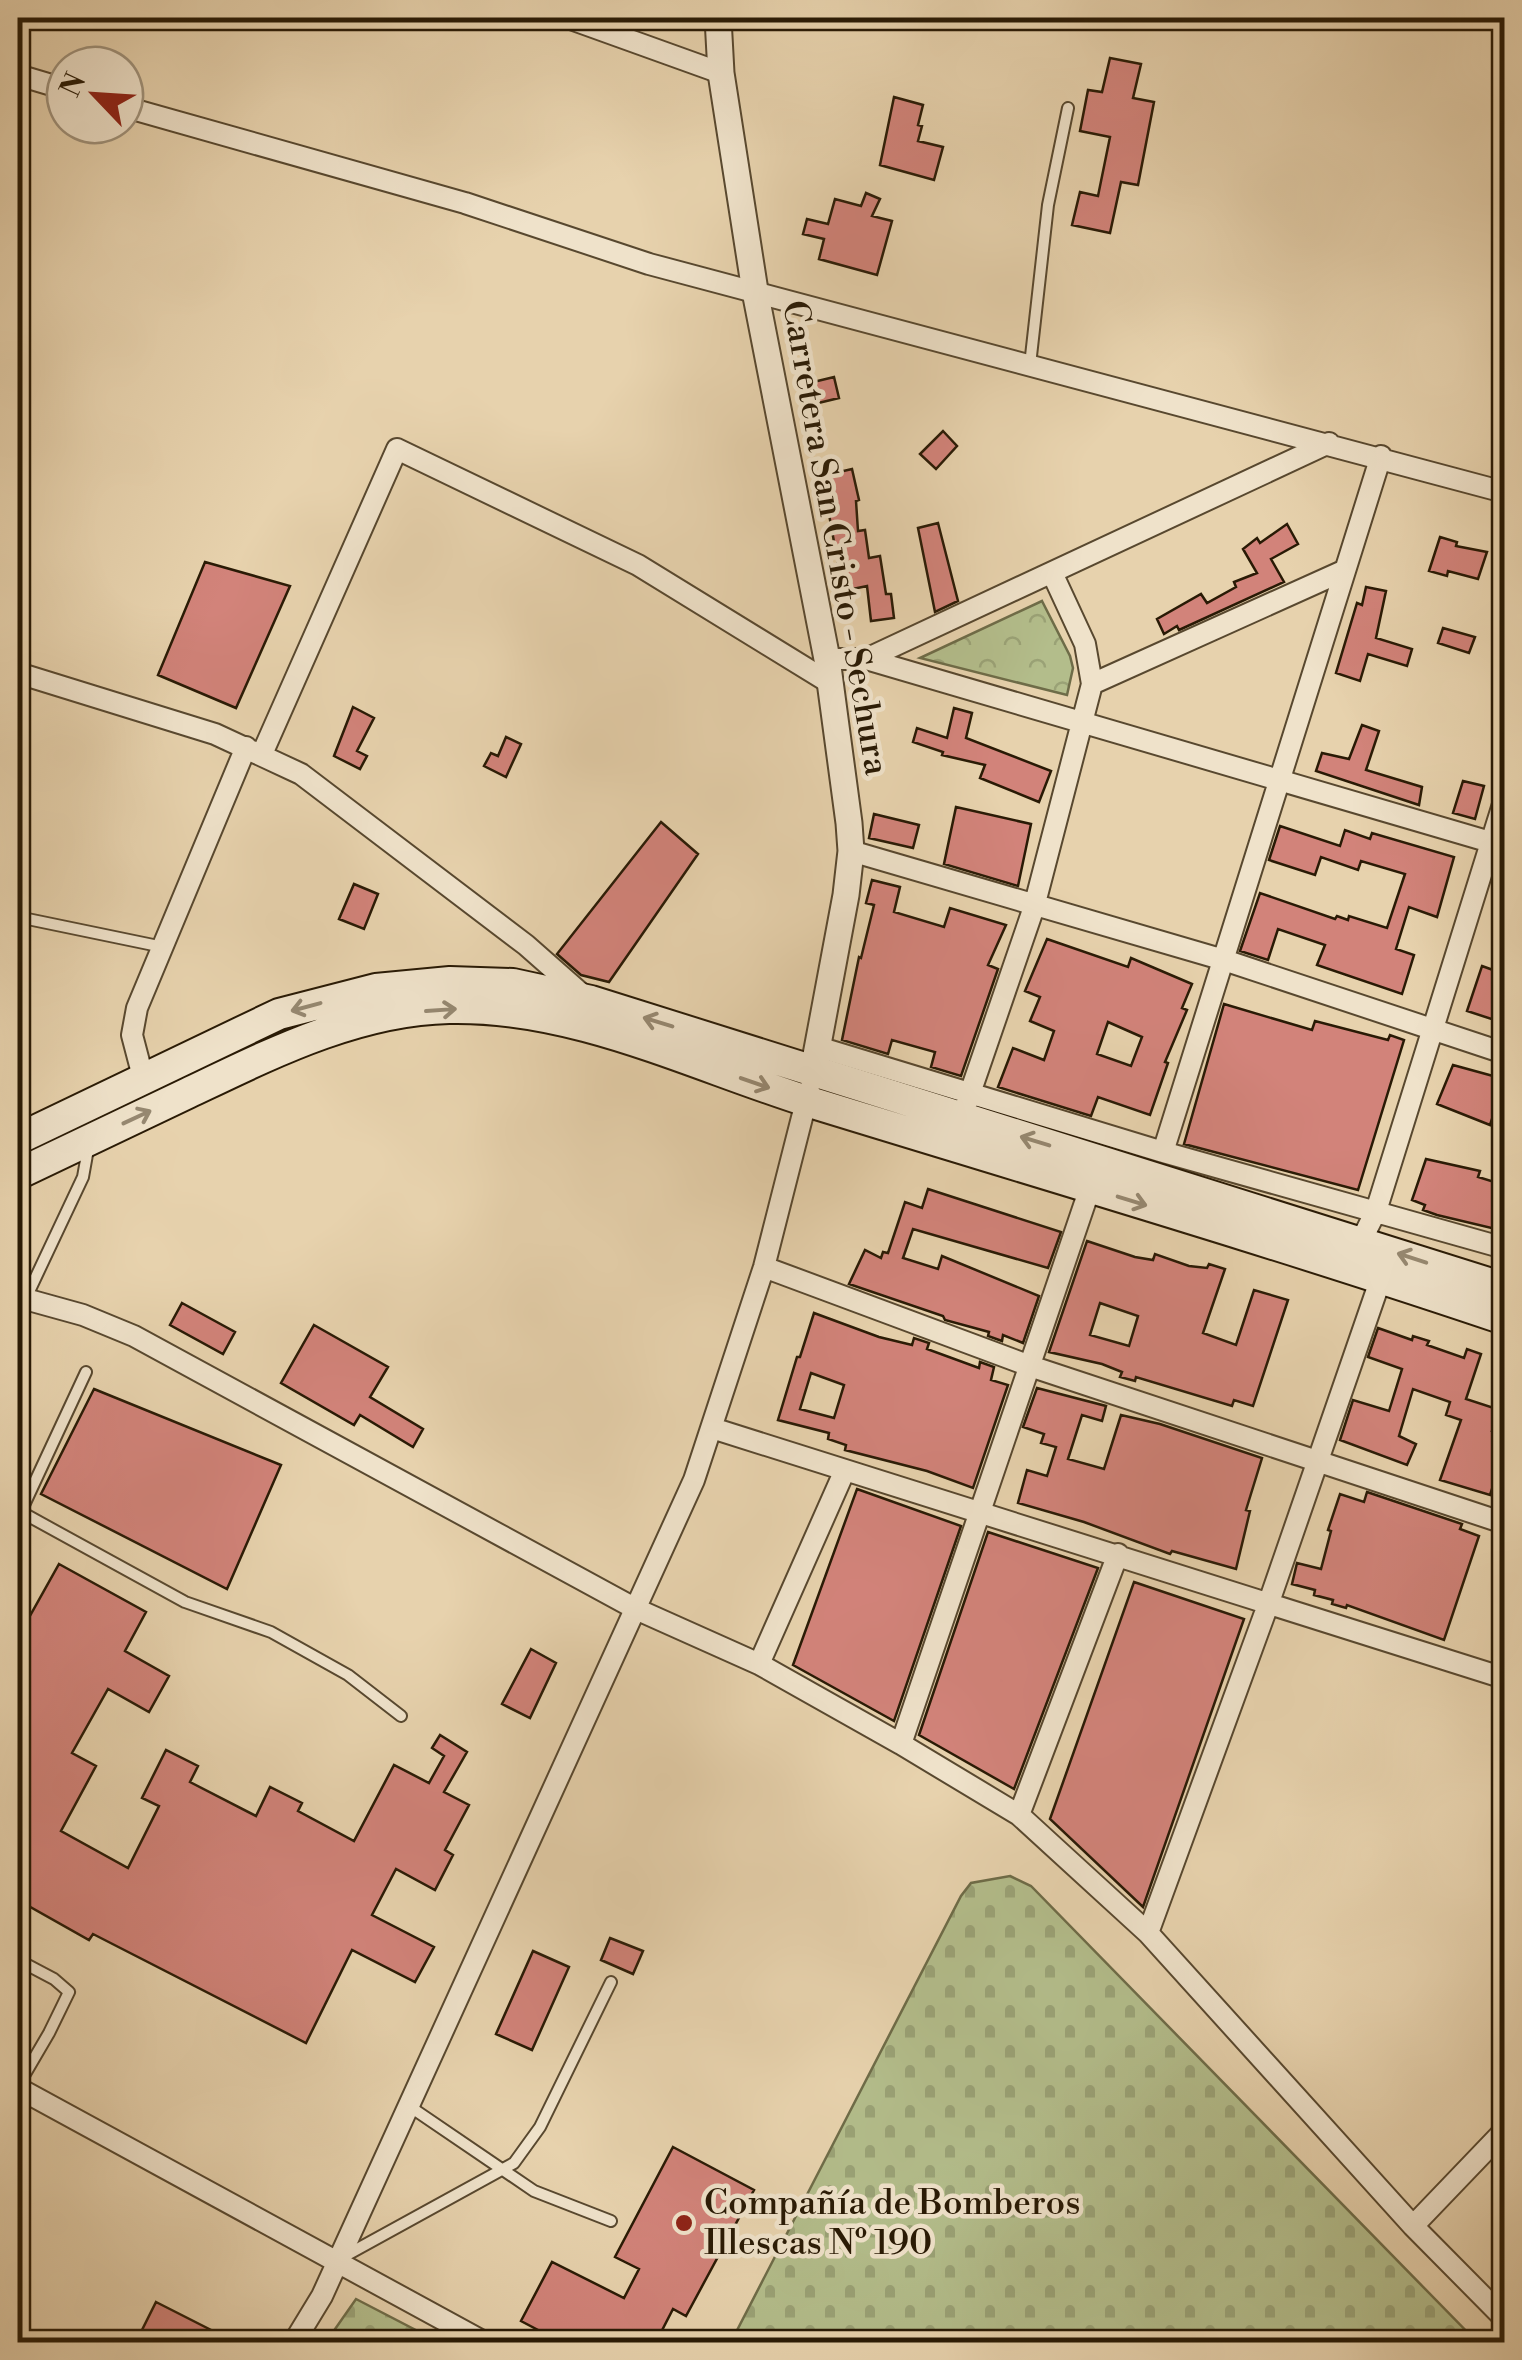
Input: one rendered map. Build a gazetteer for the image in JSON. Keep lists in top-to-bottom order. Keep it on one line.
{"streets":{"street":["Carretera San Cristo - Sechura"]},"places":["Compañía de Bomberos Illescas Nº 190"],"north":"top left"}
